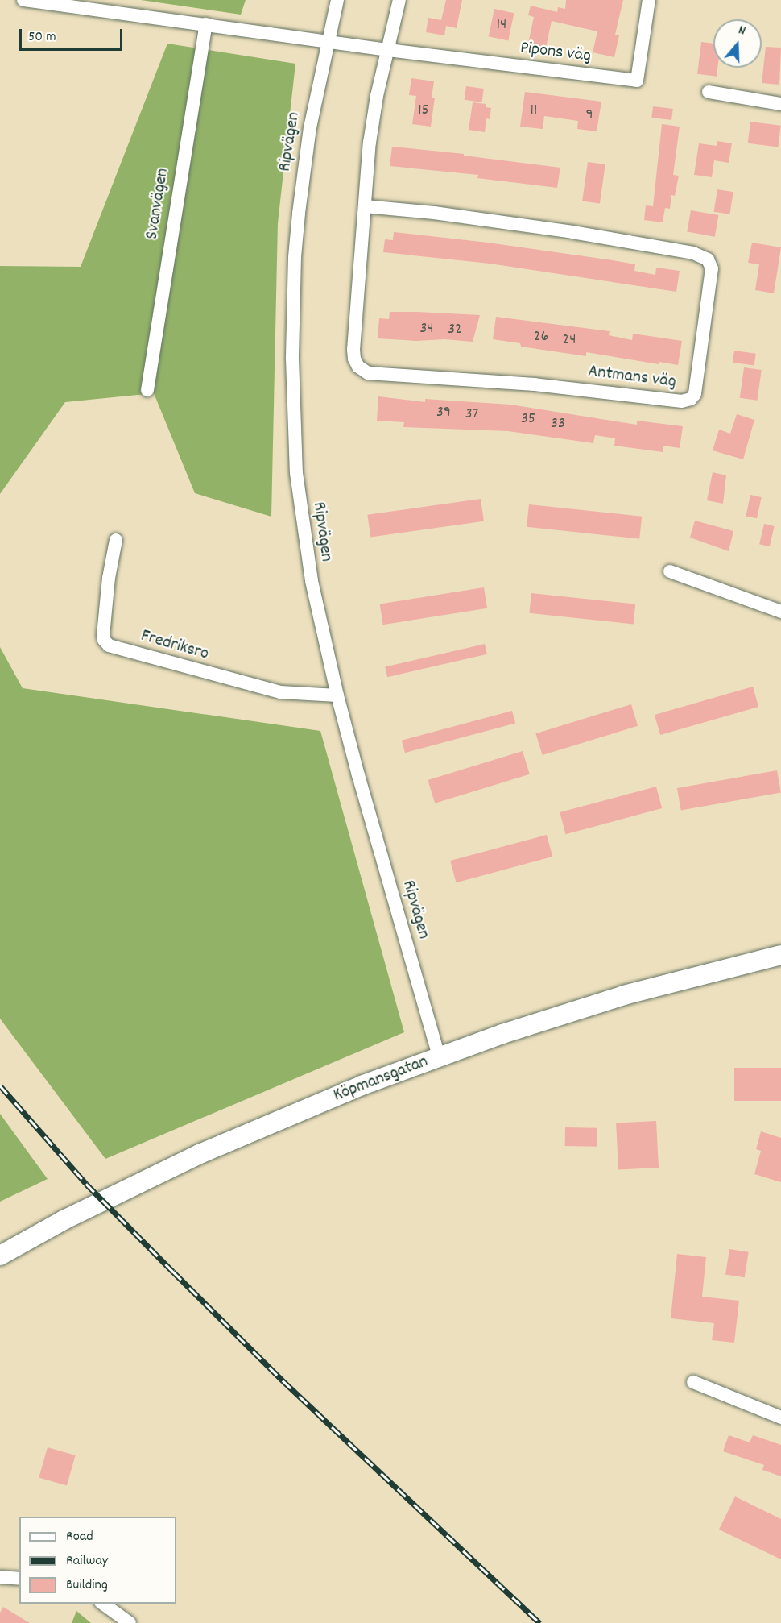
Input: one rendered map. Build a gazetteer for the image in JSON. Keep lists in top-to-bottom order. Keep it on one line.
{"streets":{"street":["Pipons väg","Ripvägen","Svanvägen","Antmans väg","Fredriksro","Köpmansgatan"]},"crossings":[["Pipons väg","Ripvägen"],["Pipons väg","Svanvägen"],["Pipons väg","Antmans väg"],["Ripvägen","Fredriksro"],["Ripvägen","Köpmansgatan"]],"house_numbers":["14","15","11","9","34","32","26","24","39","37","35","33"],"legend":["Road","Railway","Building"],"scale_bar":"50 m","north":"top"}
